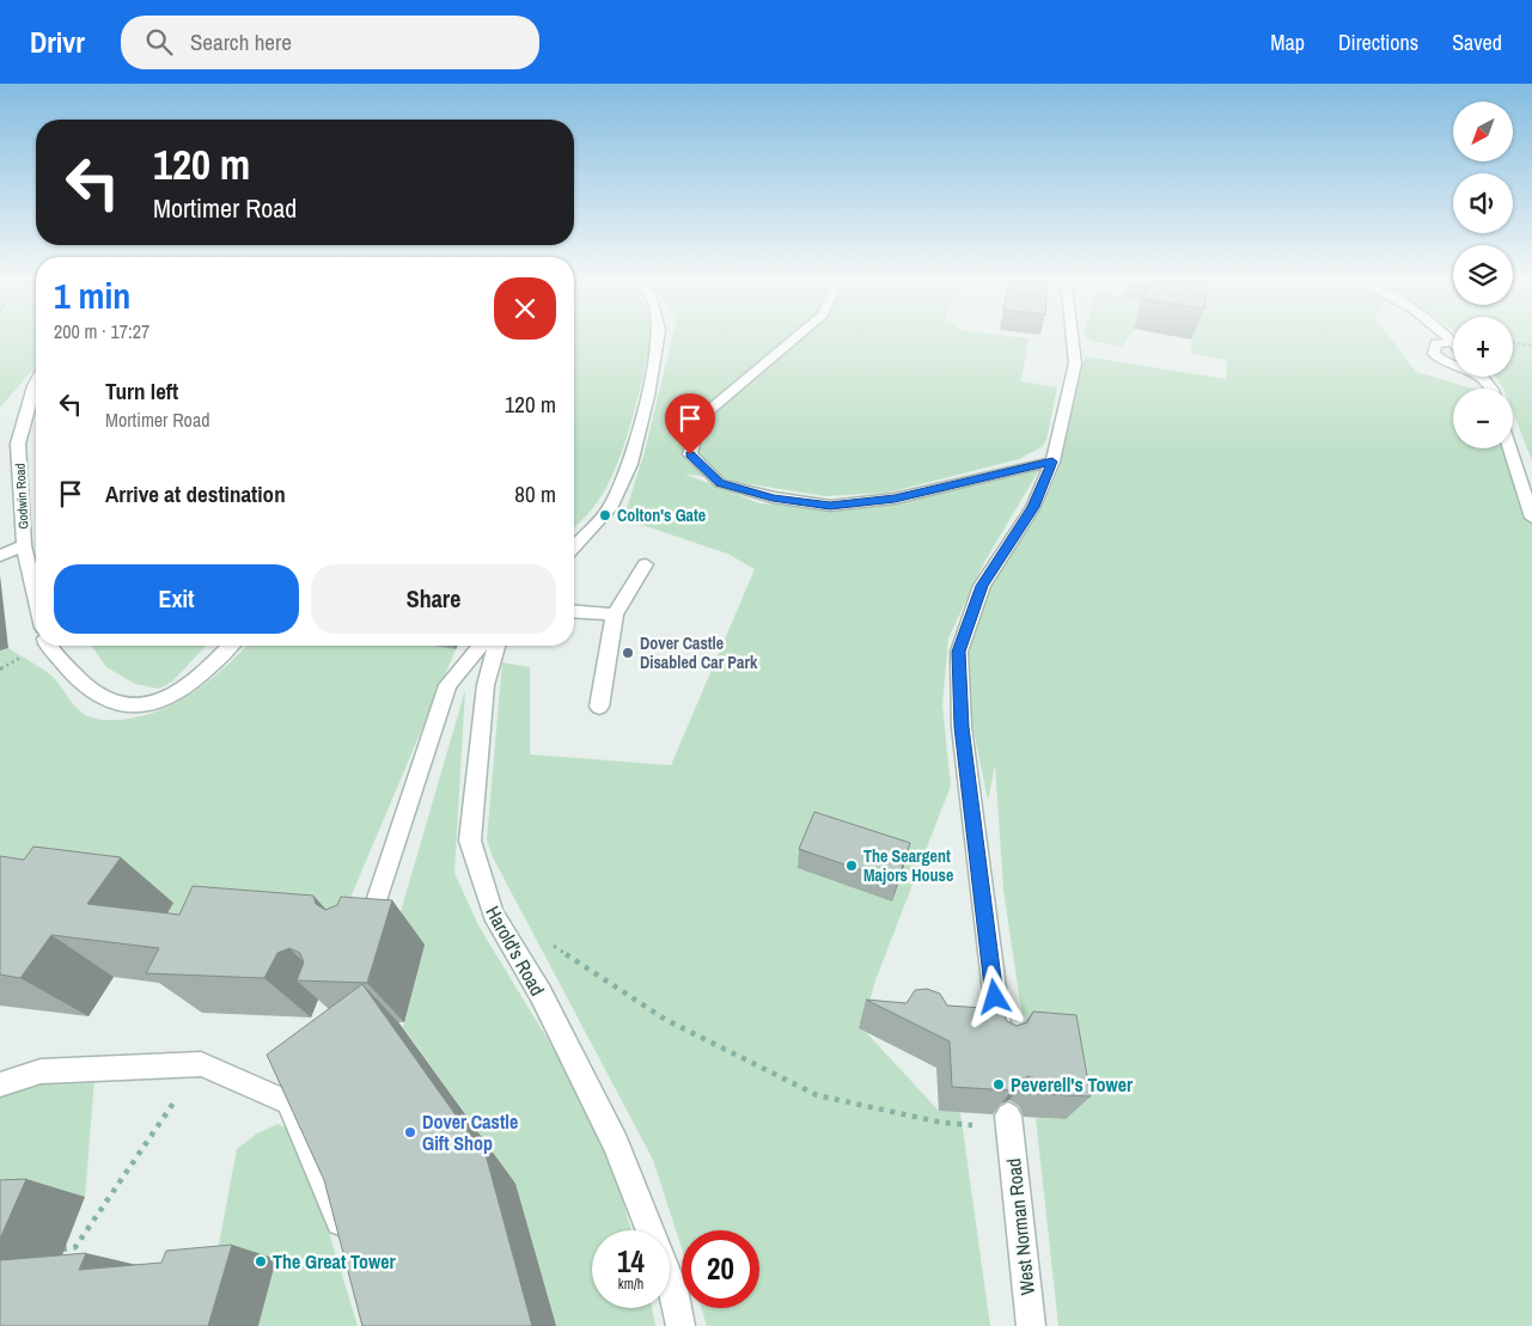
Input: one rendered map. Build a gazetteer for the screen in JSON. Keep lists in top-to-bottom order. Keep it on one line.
{"streets":{"lane":["Godwin Road","Harold's Road","West Norman Road"]},"places":["Colton's Gate","Dover Castle Disabled Car Park","The Seargent Majors House","Peverell's Tower","Dover Castle Gift Shop","The Great Tower"],"north":"bottom left","page":{"header":"Drivr","search":"Search here","nav":["Map","Directions","Saved"],"map_buttons":["+","−"],"turn":["120 m","Mortimer Road"],"heading":["1 min","200 m · 17:27"],"list":[{"name":"Turn left","note":"Mortimer Road","value":"120 m"},{"name":"Arrive at destination","value":"80 m"}],"buttons":["Exit","Share"],"speed":"14 km/h","limit":"20"}}
